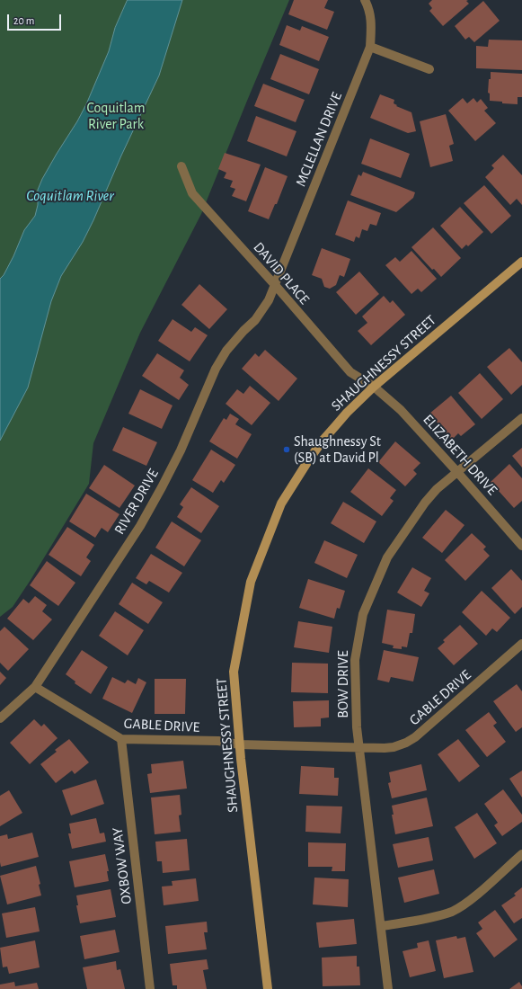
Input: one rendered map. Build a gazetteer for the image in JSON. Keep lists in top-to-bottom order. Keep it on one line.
{"streets":{"street":["MCLELLAN DRIVE","DAVID PLACE","SHAUGHNESSY STREET","ELIZABETH DRIVE","RIVER DRIVE","BOW DRIVE","GABLE DRIVE","OXBOW WAY"]},"crossings":[["MCLELLAN DRIVE","DAVID PLACE"],["MCLELLAN DRIVE","RIVER DRIVE"],["DAVID PLACE","SHAUGHNESSY STREET"],["DAVID PLACE","ELIZABETH DRIVE"],["DAVID PLACE","RIVER DRIVE"],["SHAUGHNESSY STREET","ELIZABETH DRIVE"],["SHAUGHNESSY STREET","GABLE DRIVE"],["ELIZABETH DRIVE","BOW DRIVE"],["RIVER DRIVE","GABLE DRIVE"],["BOW DRIVE","GABLE DRIVE"],["GABLE DRIVE","OXBOW WAY"]],"water":["Coquitlam River"],"parks":["Coquitlam River Park"],"places":["Shaughnessy St (SB) at David Pl"],"scale_bar":"20 m"}
